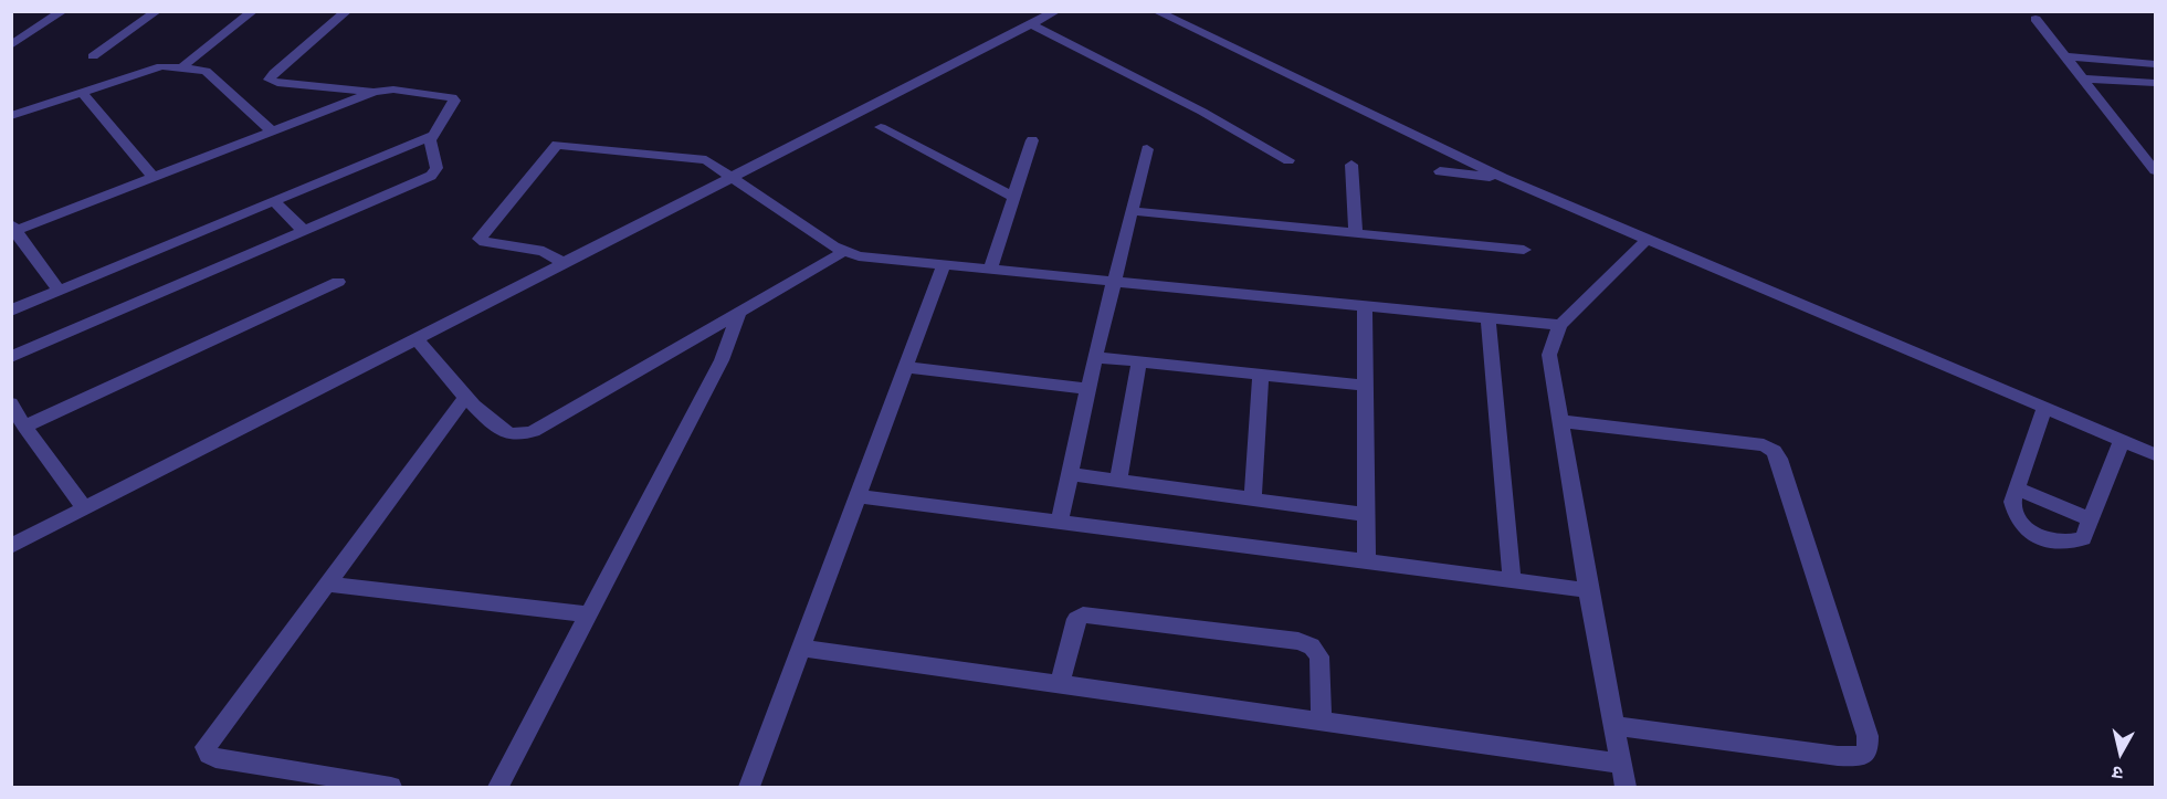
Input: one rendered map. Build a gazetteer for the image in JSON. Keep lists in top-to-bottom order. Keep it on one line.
{"north":"bottom"}
